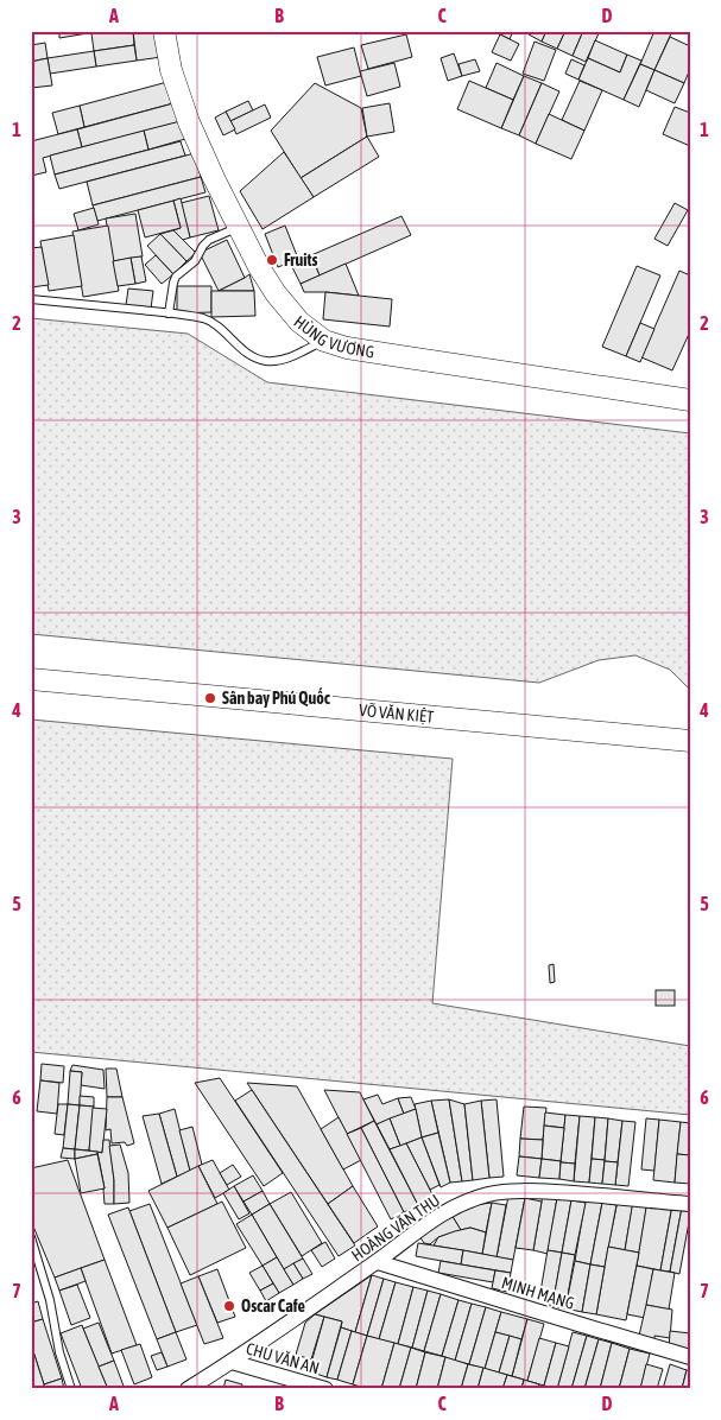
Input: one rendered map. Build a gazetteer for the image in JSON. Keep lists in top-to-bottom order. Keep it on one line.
{"streets":{"main road":["HÙNG VƯƠNG","VÕ VĂN KIỆT"],"street":["HOÀNG VĂN THỤ","MINH MẠNG","CHU VĂN AN"]},"crossings":[["HOÀNG VĂN THỤ","MINH MẠNG"],["HOÀNG VĂN THỤ","CHU VĂN AN"]],"places":["Fruits","Sân bay Phú Quốc","Oscar Cafe"],"grid":{"columns":["A","B","C","D"],"rows":["1","2","3","4","5","6","7"]}}
